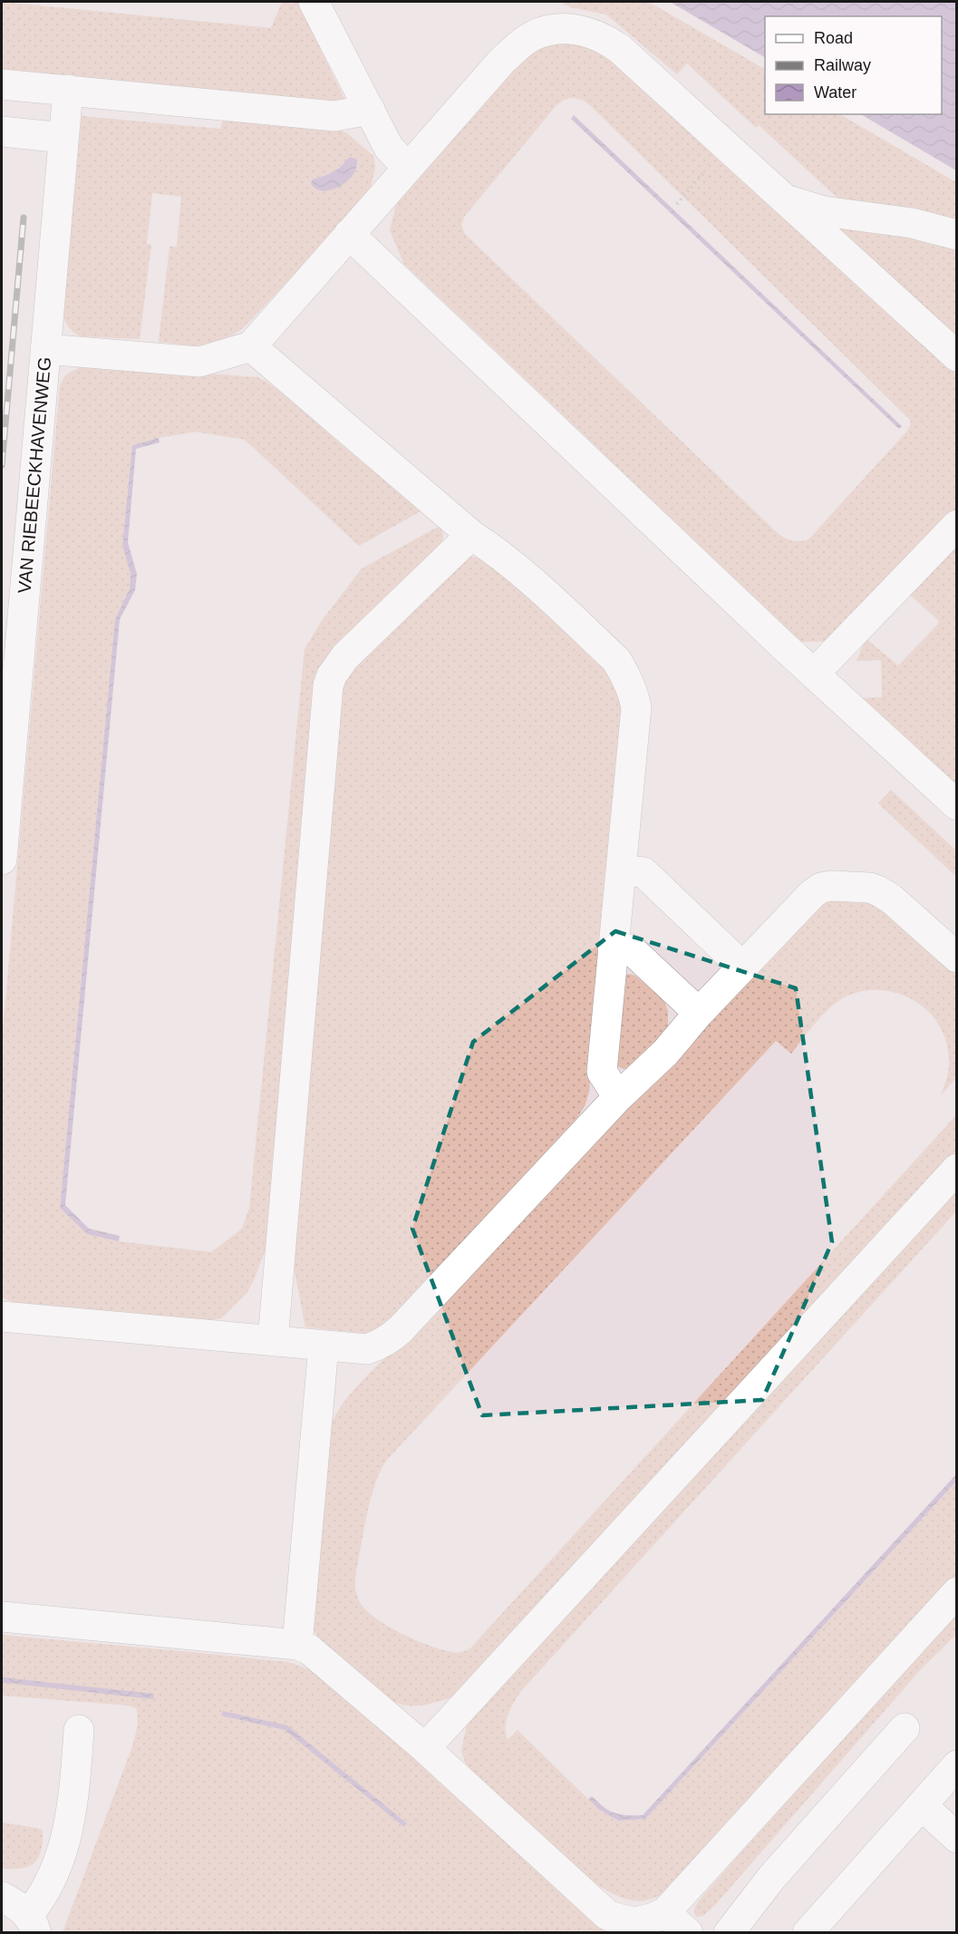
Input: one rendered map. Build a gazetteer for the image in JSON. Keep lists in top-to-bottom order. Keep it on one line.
{"streets":{"lane":["VAN RIEBEECKHAVENWEG"]},"legend":["Road","Railway","Water"]}
